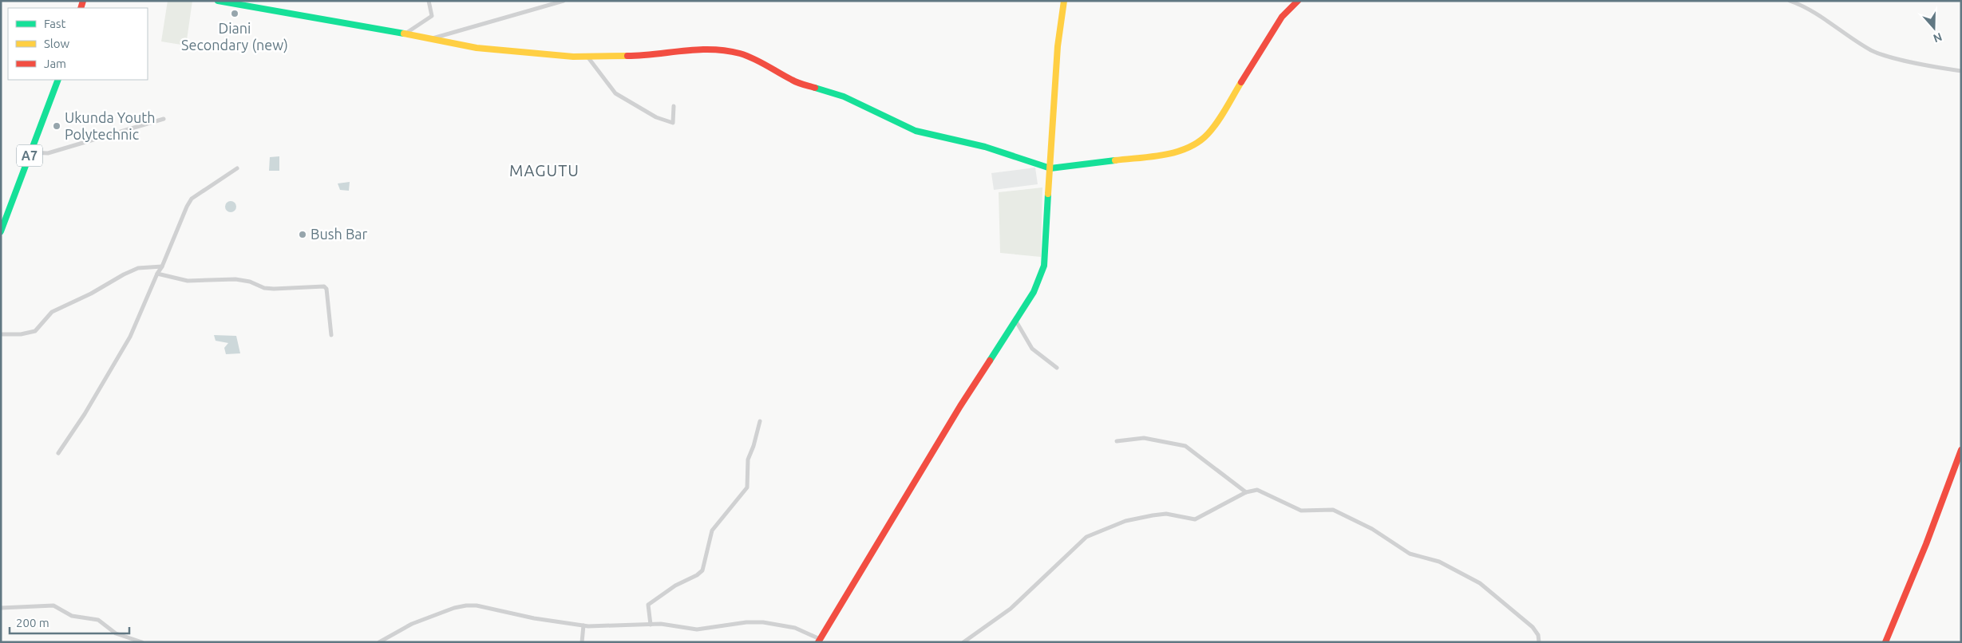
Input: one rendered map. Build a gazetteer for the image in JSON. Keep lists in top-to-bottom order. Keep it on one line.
{"streets":{"main road":["A7"]},"districts":["MAGUTU"],"places":["Diani Secondary (new)","Ukunda Youth Polytechnic","Bush Bar"],"legend":["Fast","Slow","Jam"],"scale_bar":"200 m","north":"bottom"}
